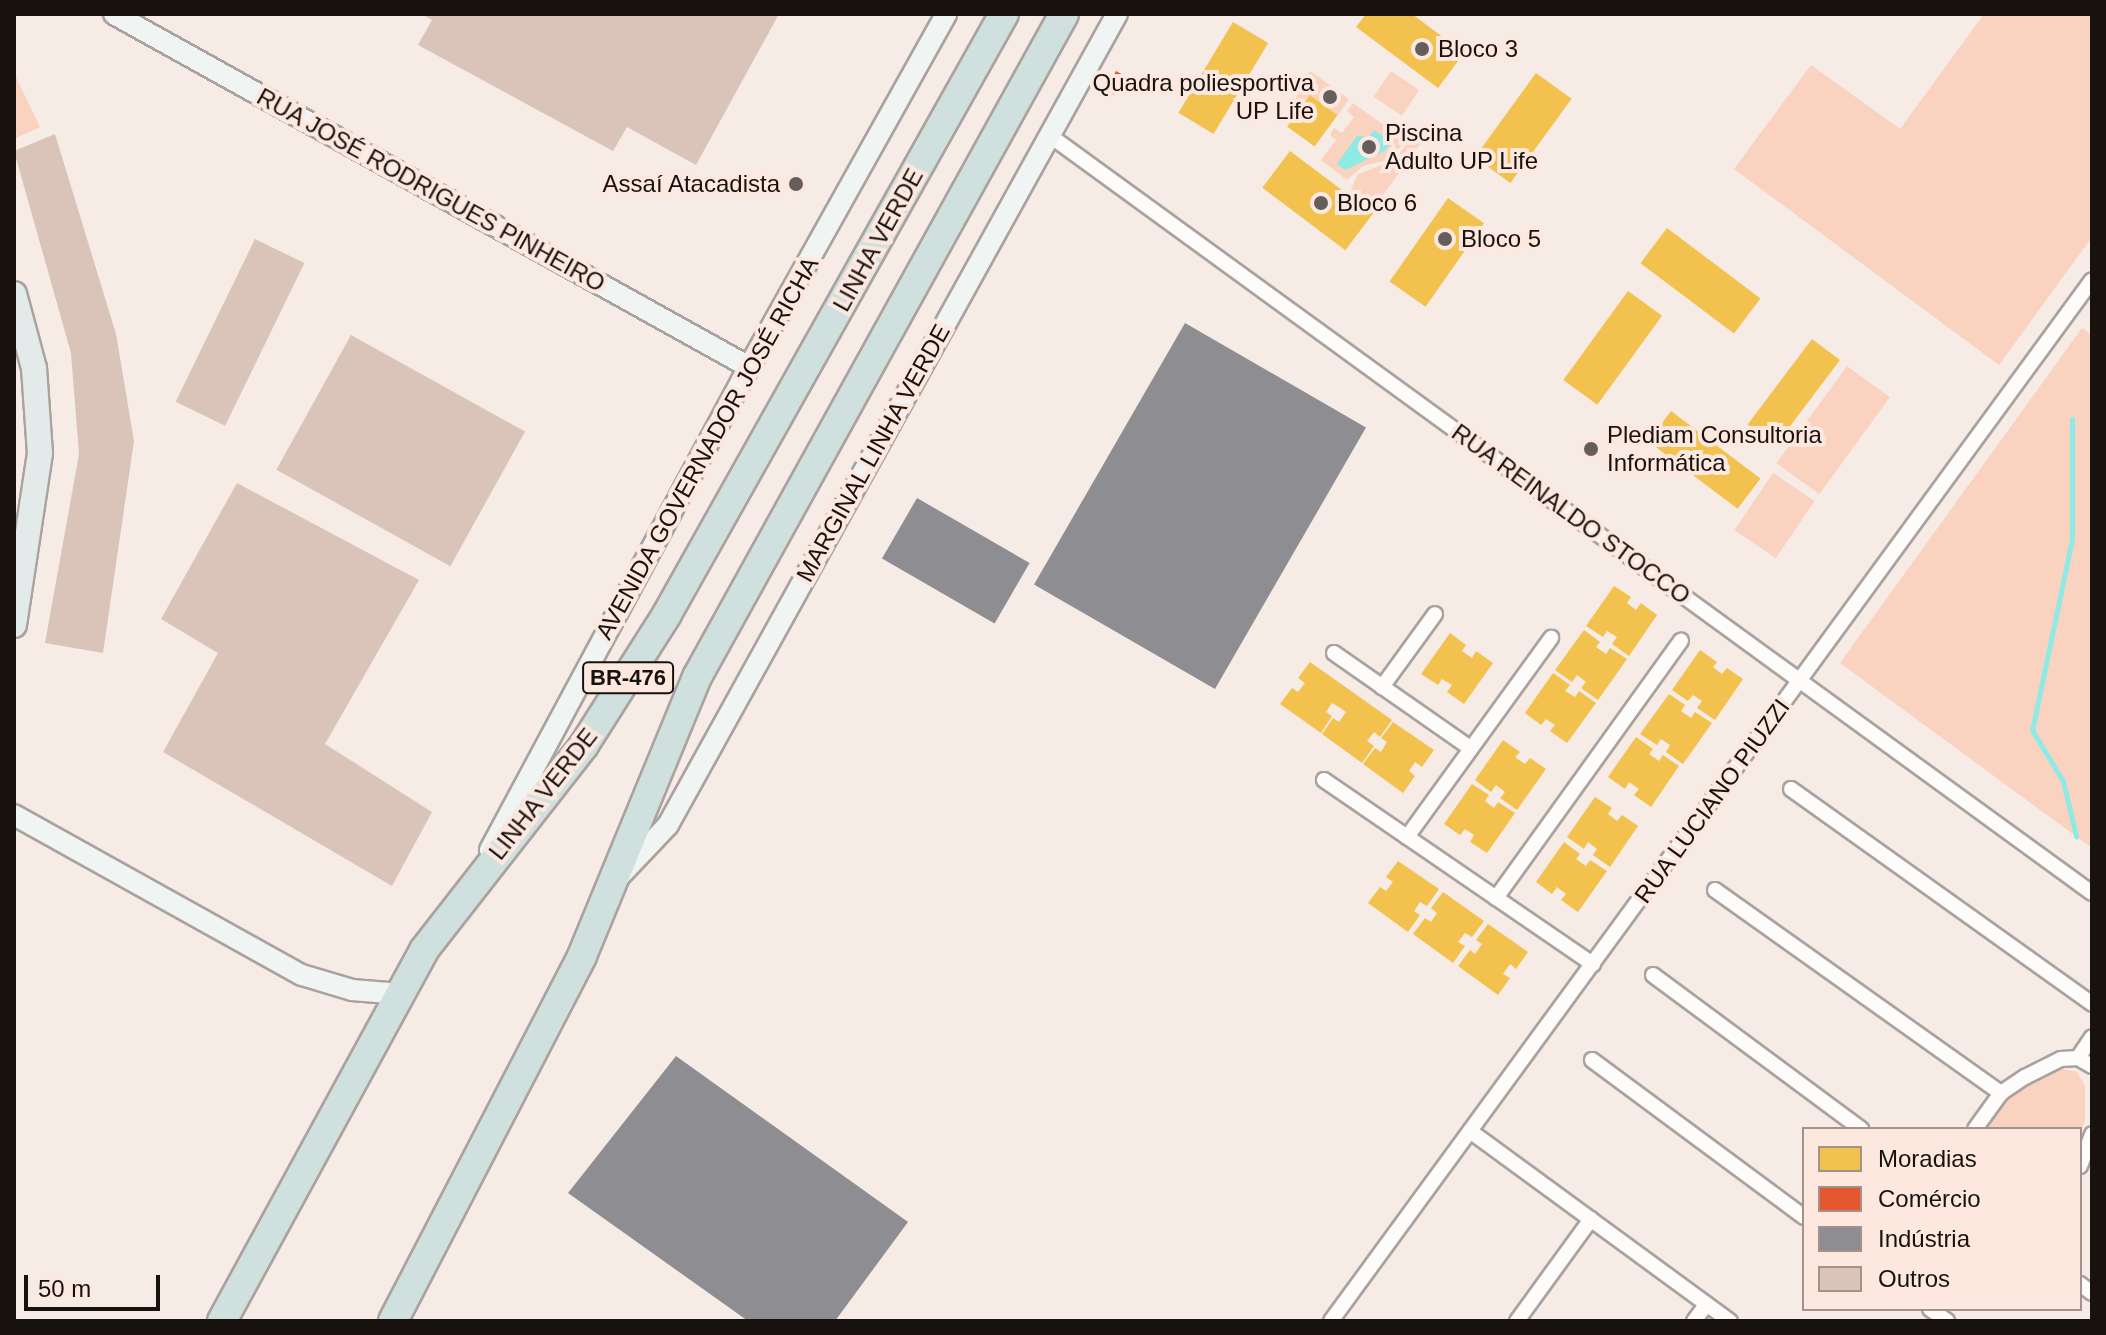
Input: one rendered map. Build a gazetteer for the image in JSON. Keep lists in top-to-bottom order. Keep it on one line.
{"streets":{"highway":["LINHA VERDE","BR-476"],"main road":["RUA JOSÉ RODRIGUES PINHEIRO","AVENIDA GOVERNADOR JOSÉ RICHA","MARGINAL LINHA VERDE"],"street":["RUA REINALDO STOCCO","RUA LUCIANO PIUZZI"]},"crossings":[["RUA JOSÉ RODRIGUES PINHEIRO","AVENIDA GOVERNADOR JOSÉ RICHA"],["LINHA VERDE","AVENIDA GOVERNADOR JOSÉ RICHA"],["MARGINAL LINHA VERDE","RUA REINALDO STOCCO"],["MARGINAL LINHA VERDE","BR-476"],["RUA REINALDO STOCCO","RUA LUCIANO PIUZZI"]],"places":["Bloco 3","Quadra poliesportiva UP Life","Piscina Adulto UP Life","Assaí Atacadista","Bloco 6","Bloco 5","Plediam Consultoria Informática"],"legend":["Moradias","Comércio","Indústria","Outros"],"scale_bar":"50 m"}
